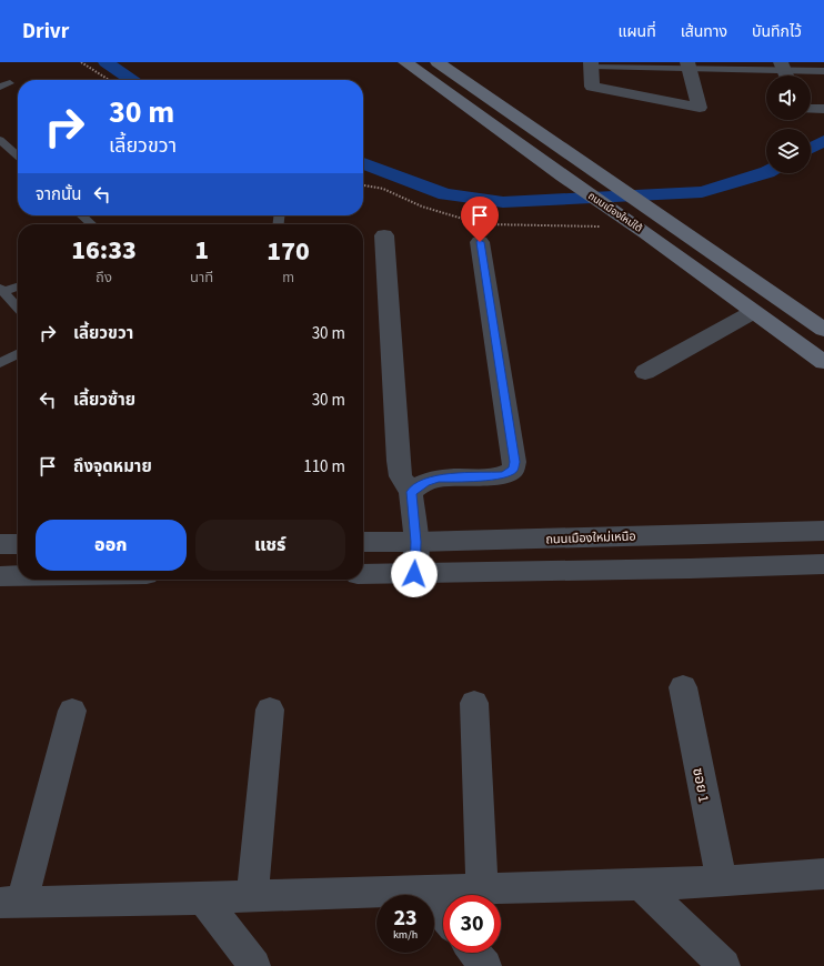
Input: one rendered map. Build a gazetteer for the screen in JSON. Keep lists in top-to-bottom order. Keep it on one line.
{"streets":{"main road":["ถนนเมืองใหม่ใต้"],"street":["ถนนเมืองใหม่เหนือ","ซอย 1"]},"page":{"header":"Drivr","nav":["แผนที่","เส้นทาง","บันทึกไว้"],"turn":["30 m","เลี้ยวขวา"],"then":"จากนั้น","eta":["16:33","ถึง","1","นาที","170","m"],"list":[{"name":"เลี้ยวขวา","value":"30 m"},{"name":"เลี้ยวซ้าย","value":"30 m"},{"name":"ถึงจุดหมาย","value":"110 m"}],"buttons":["ออก","แชร์"],"speed":"23 km/h","limit":"30"}}
